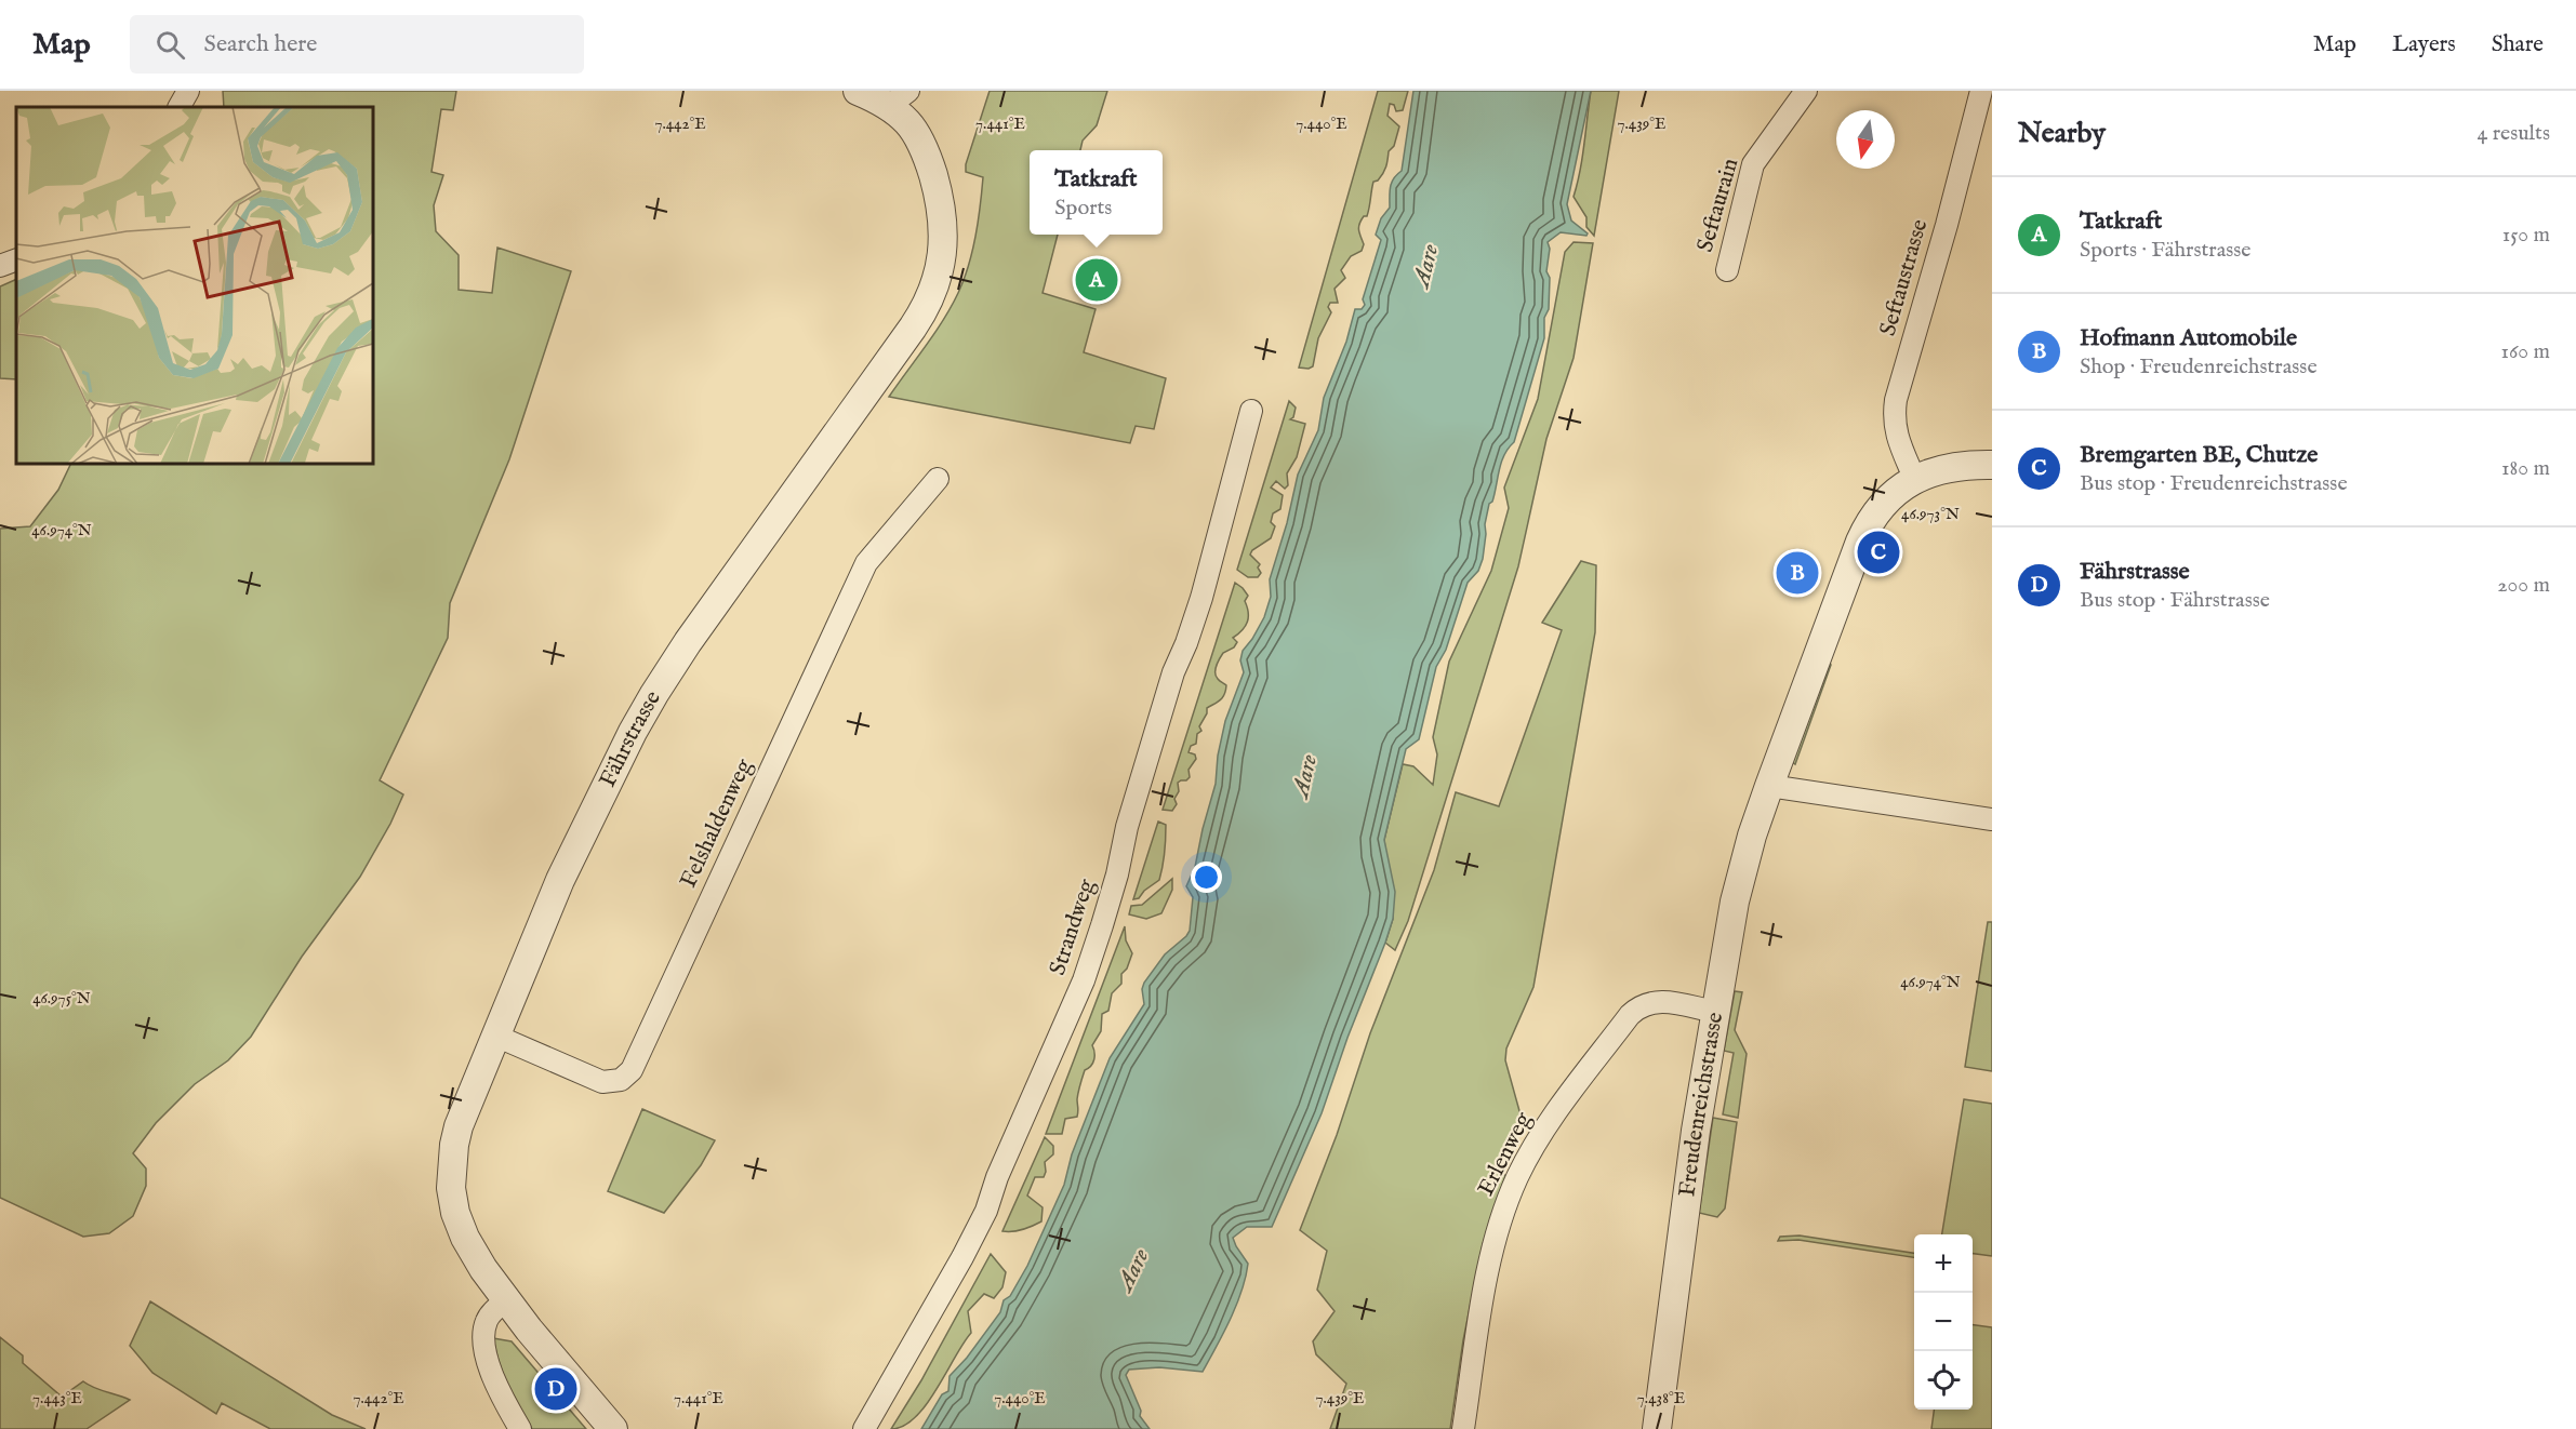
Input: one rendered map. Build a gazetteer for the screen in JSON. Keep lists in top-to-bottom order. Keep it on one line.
{"streets":{"street":["Seftaurain","Seftaustrasse","Fährstrasse","Felshaldenweg","Strandweg","Freudenreichstrasse","Erlenweg"]},"crossings":[["Seftaustrasse","Freudenreichstrasse"],["Fährstrasse","Felshaldenweg"],["Freudenreichstrasse","Erlenweg"]],"water":["Aare"],"north":"bottom","page":{"header":"Map","search":"Search here","nav":["Map","Layers","Share"],"heading":["Nearby","4 results"],"popup":["Tatkraft","Sports"],"list":[{"mark":"A","name":"Tatkraft","note":"Sports · Fährstrasse","value":"150 m"},{"mark":"B","name":"Hofmann Automobile","note":"Shop · Freudenreichstrasse","value":"160 m"},{"mark":"C","name":"Bremgarten BE, Chutze","note":"Bus stop · Freudenreichstrasse","value":"180 m"},{"mark":"D","name":"Fährstrasse","note":"Bus stop · Fährstrasse","value":"200 m"}],"pins":["A","C","B","D"],"map_buttons":["+","−"]},"coordinates":["7.442°E","7.441°E","7.440°E","7.439°E","46.973°N","46.974°N","46.975°N","7.443°E","7.438°E"]}
